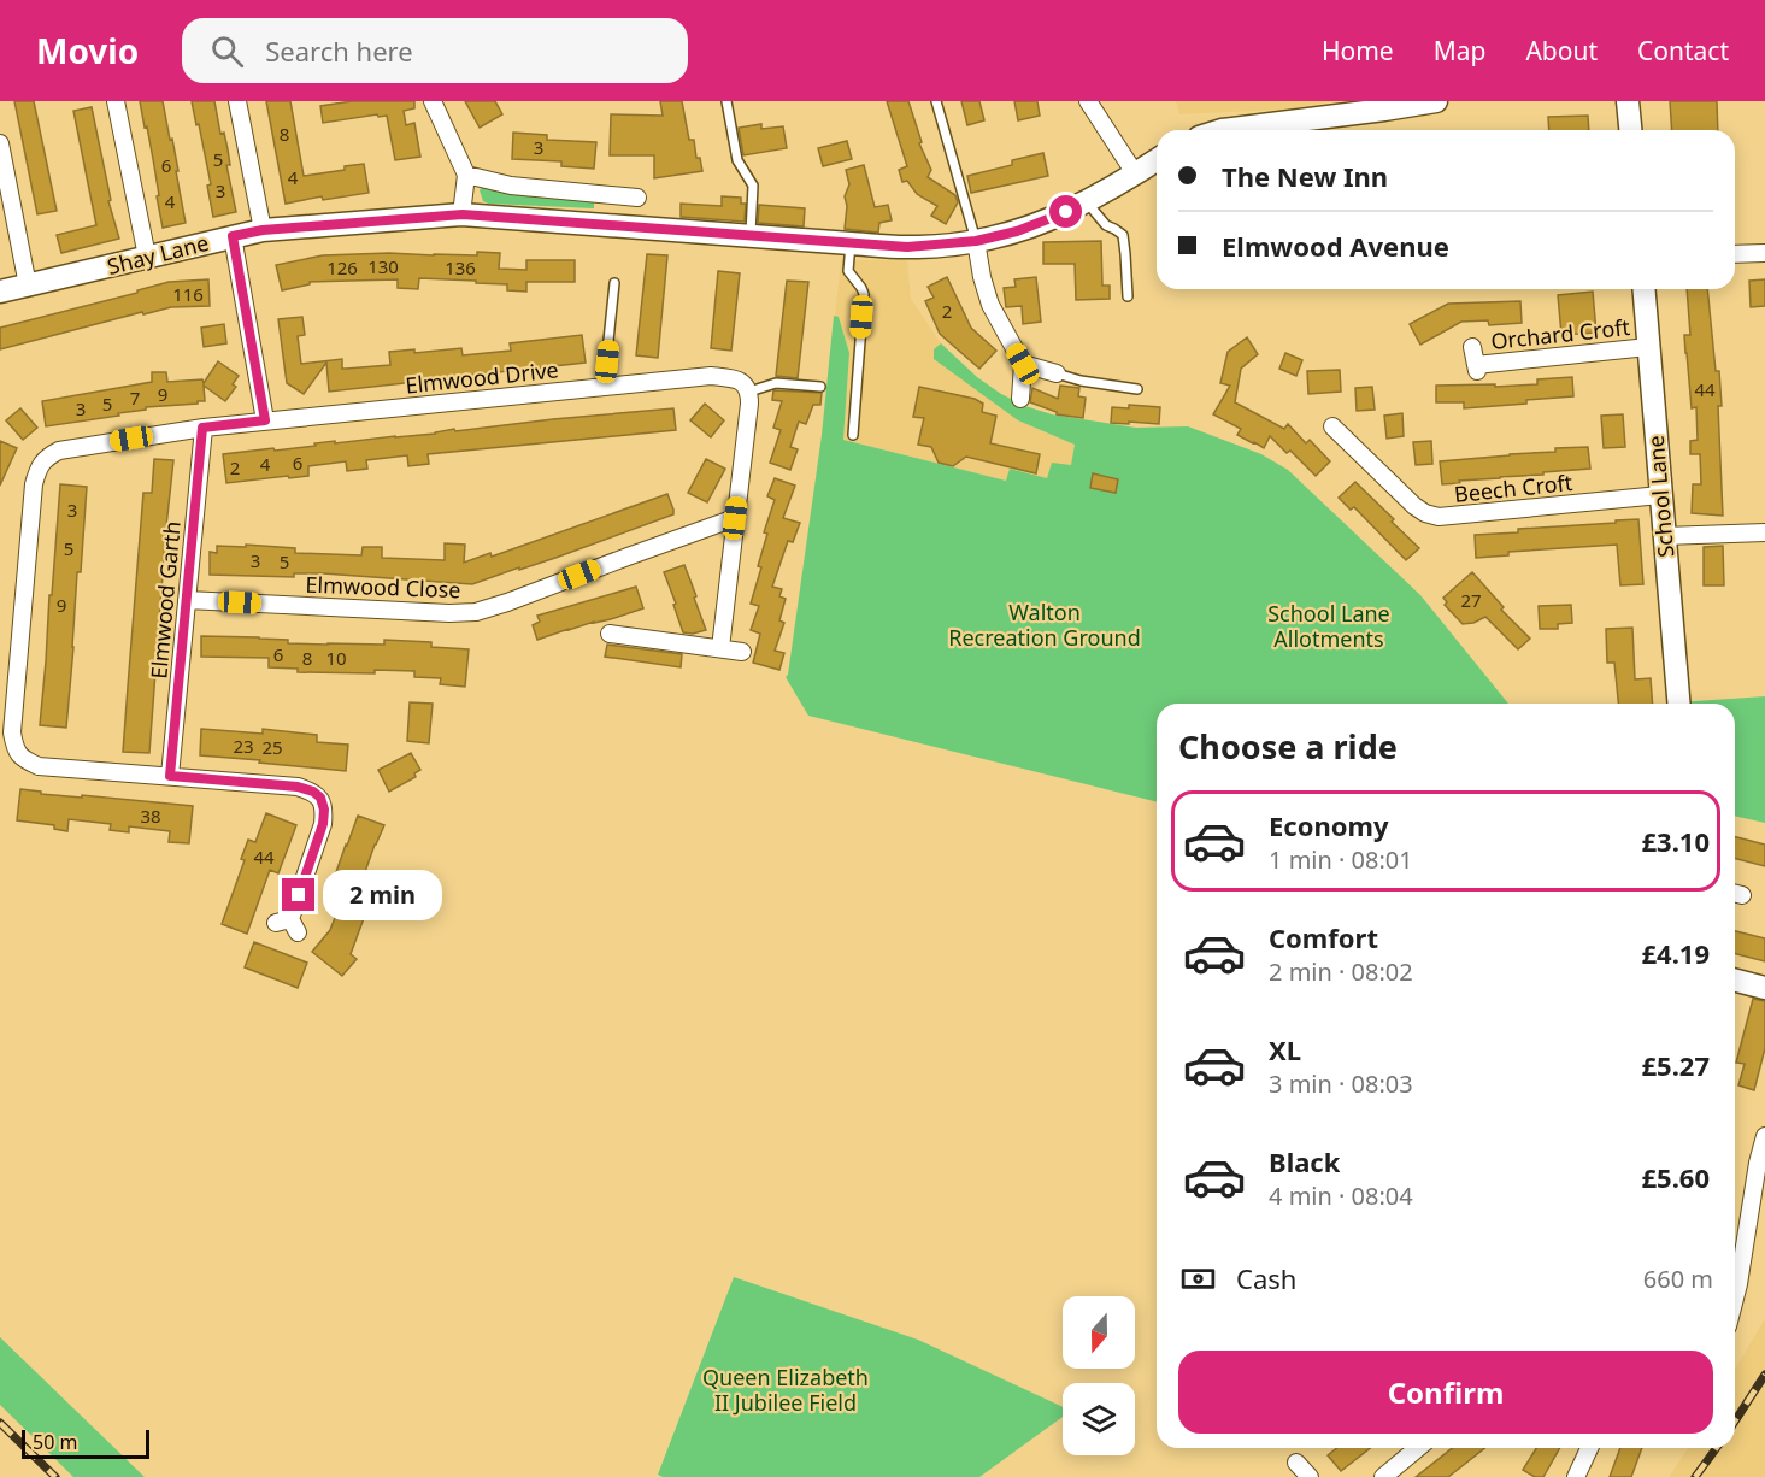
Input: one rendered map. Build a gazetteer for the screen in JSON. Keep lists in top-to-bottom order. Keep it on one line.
{"streets":{"main road":["Shay Lane","School Lane"],"street":["Orchard Croft","Elmwood Drive","Beech Croft","Elmwood Close","Elmwood Garth"]},"crossings":[["Orchard Croft","School Lane"],["Elmwood Drive","Elmwood Garth"],["Beech Croft","School Lane"],["Elmwood Close","Elmwood Garth"]],"parks":["Walton Recreation Ground","School Lane Allotments","Queen Elizabeth II Jubilee Field"],"house_numbers":["8","3","5","6","4","3","4","130","126","136","116","2","44","9","7","5","3","6","4","2","3","5","3","5","27","9","6","8","10","23","25","38","44"],"scale_bar":"50 m","north":"bottom","page":{"header":"Movio","search":"Search here","nav":["Home","Map","About","Contact"],"banner":["The New Inn","Elmwood Avenue"],"heading":"Choose a ride","list":[{"name":"Economy","note":"1 min · 08:01","value":"£3.10"},{"name":"Comfort","note":"2 min · 08:02","value":"£4.19"},{"name":"XL","note":"3 min · 08:03","value":"£5.27"},{"name":"Black","note":"4 min · 08:04","value":"£5.60"}],"bubble":"2 min","pay":["Cash","660 m"],"buttons":"Confirm","scale":"50 m"}}
